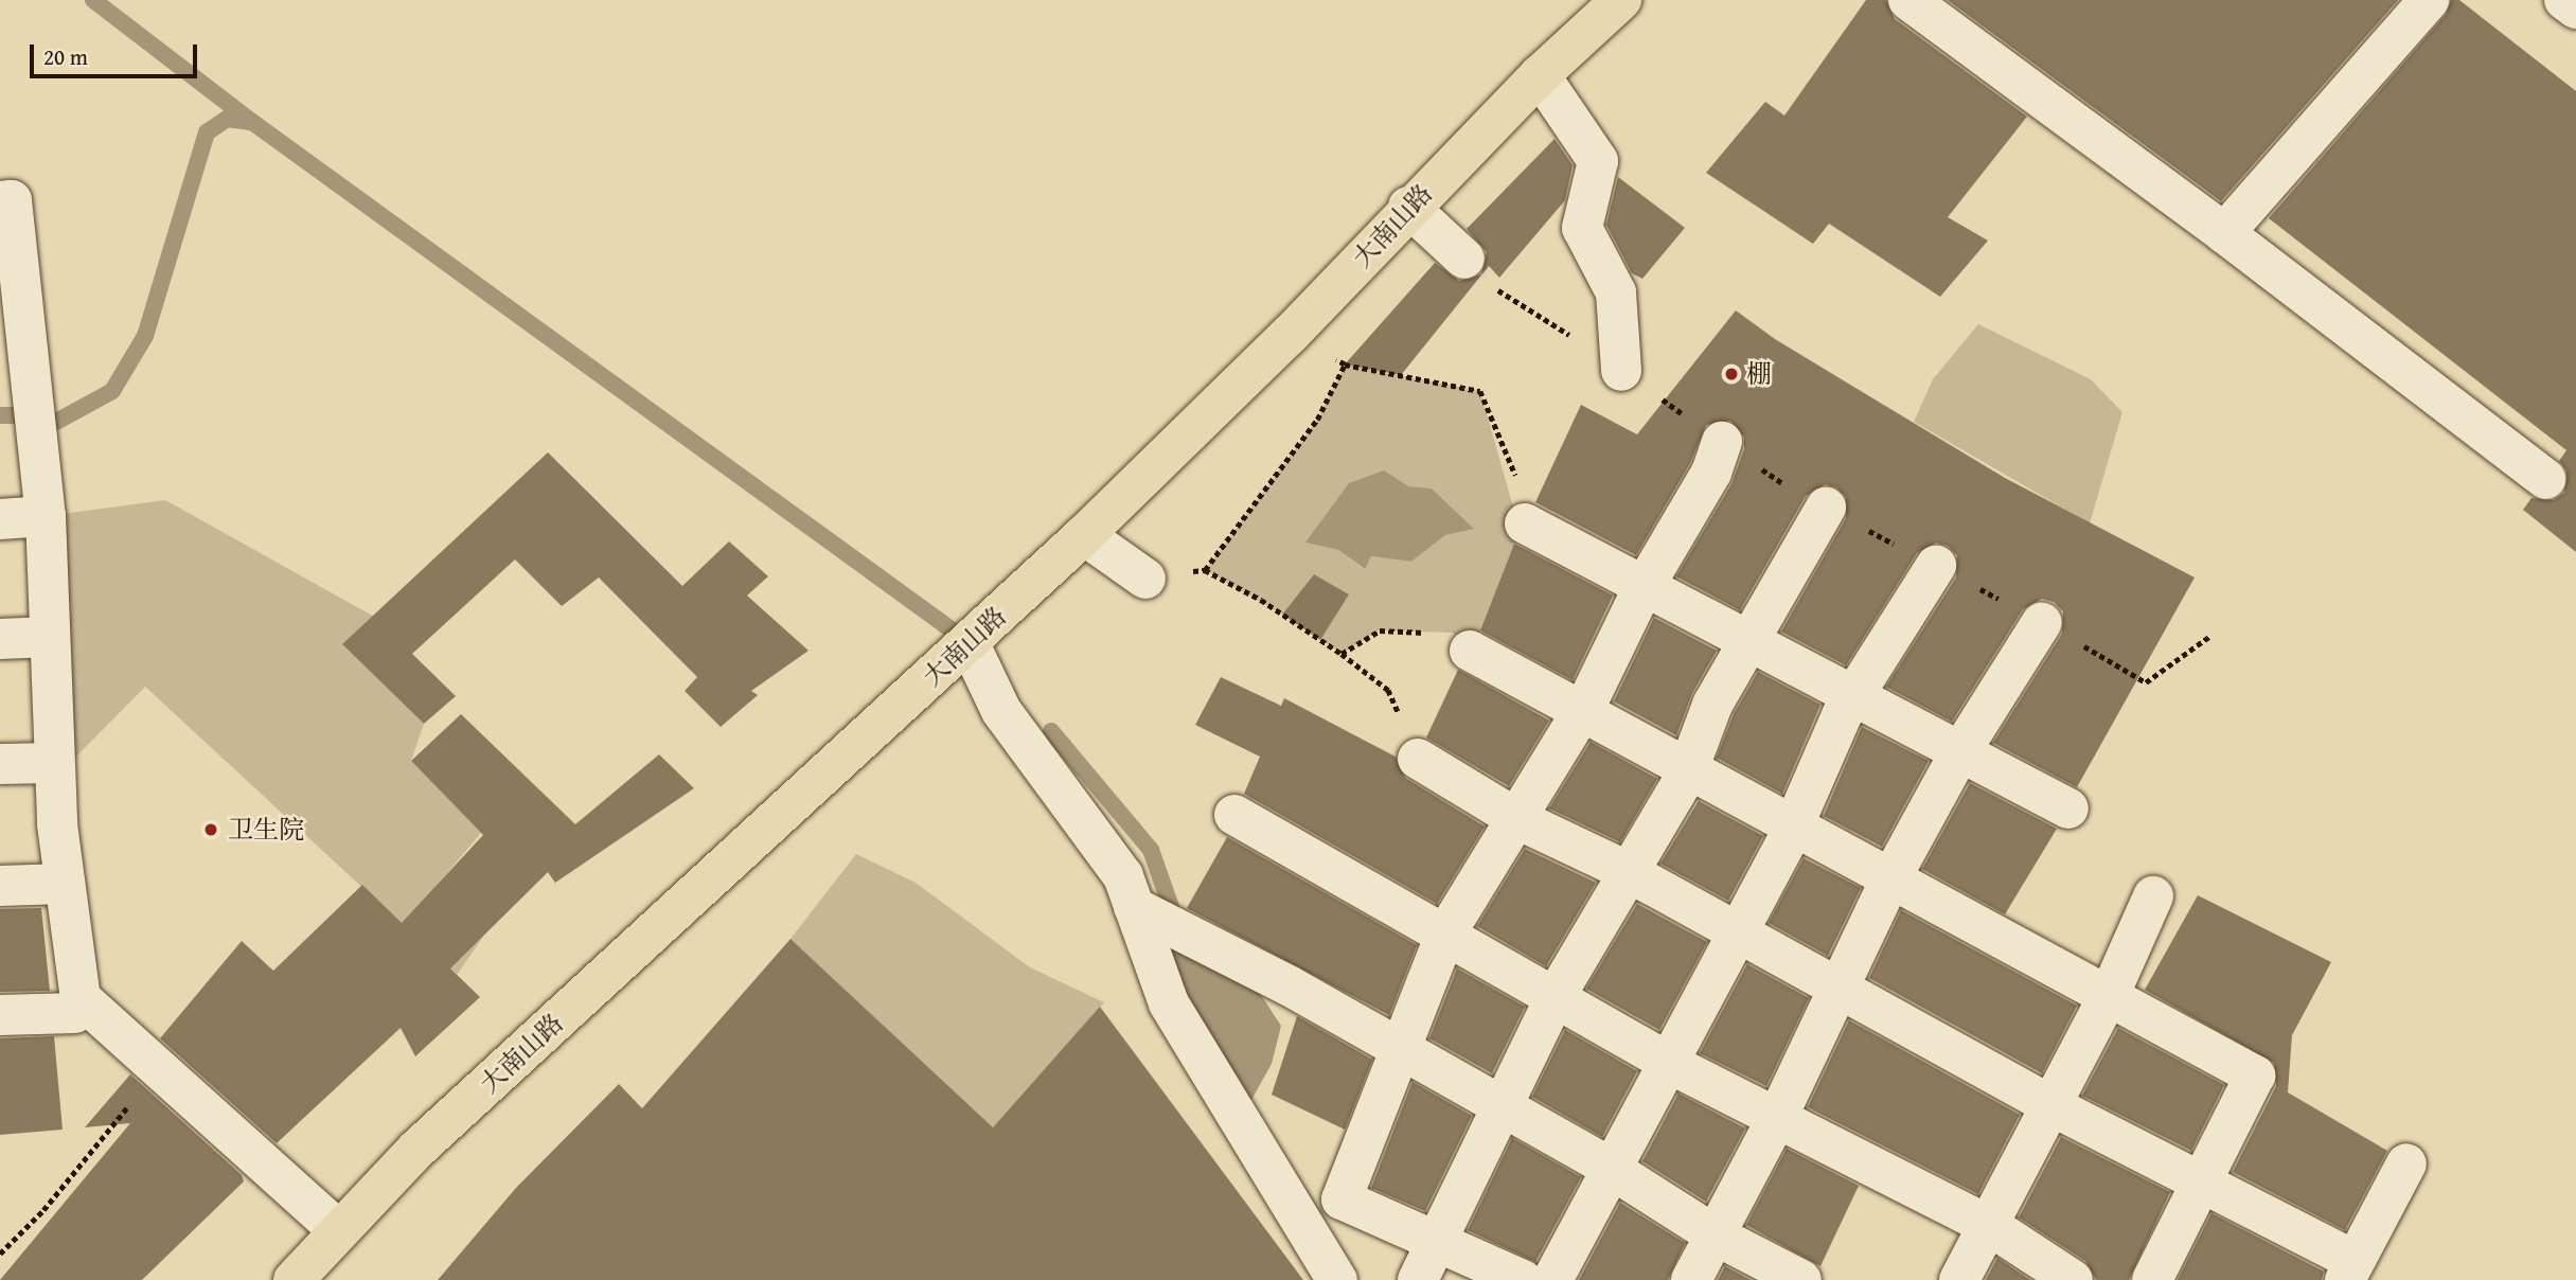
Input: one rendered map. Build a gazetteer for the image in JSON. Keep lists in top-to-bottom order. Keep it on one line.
{"streets":{"main road":["大南山路"]},"places":["棚","卫生院"],"scale_bar":"20 m"}
